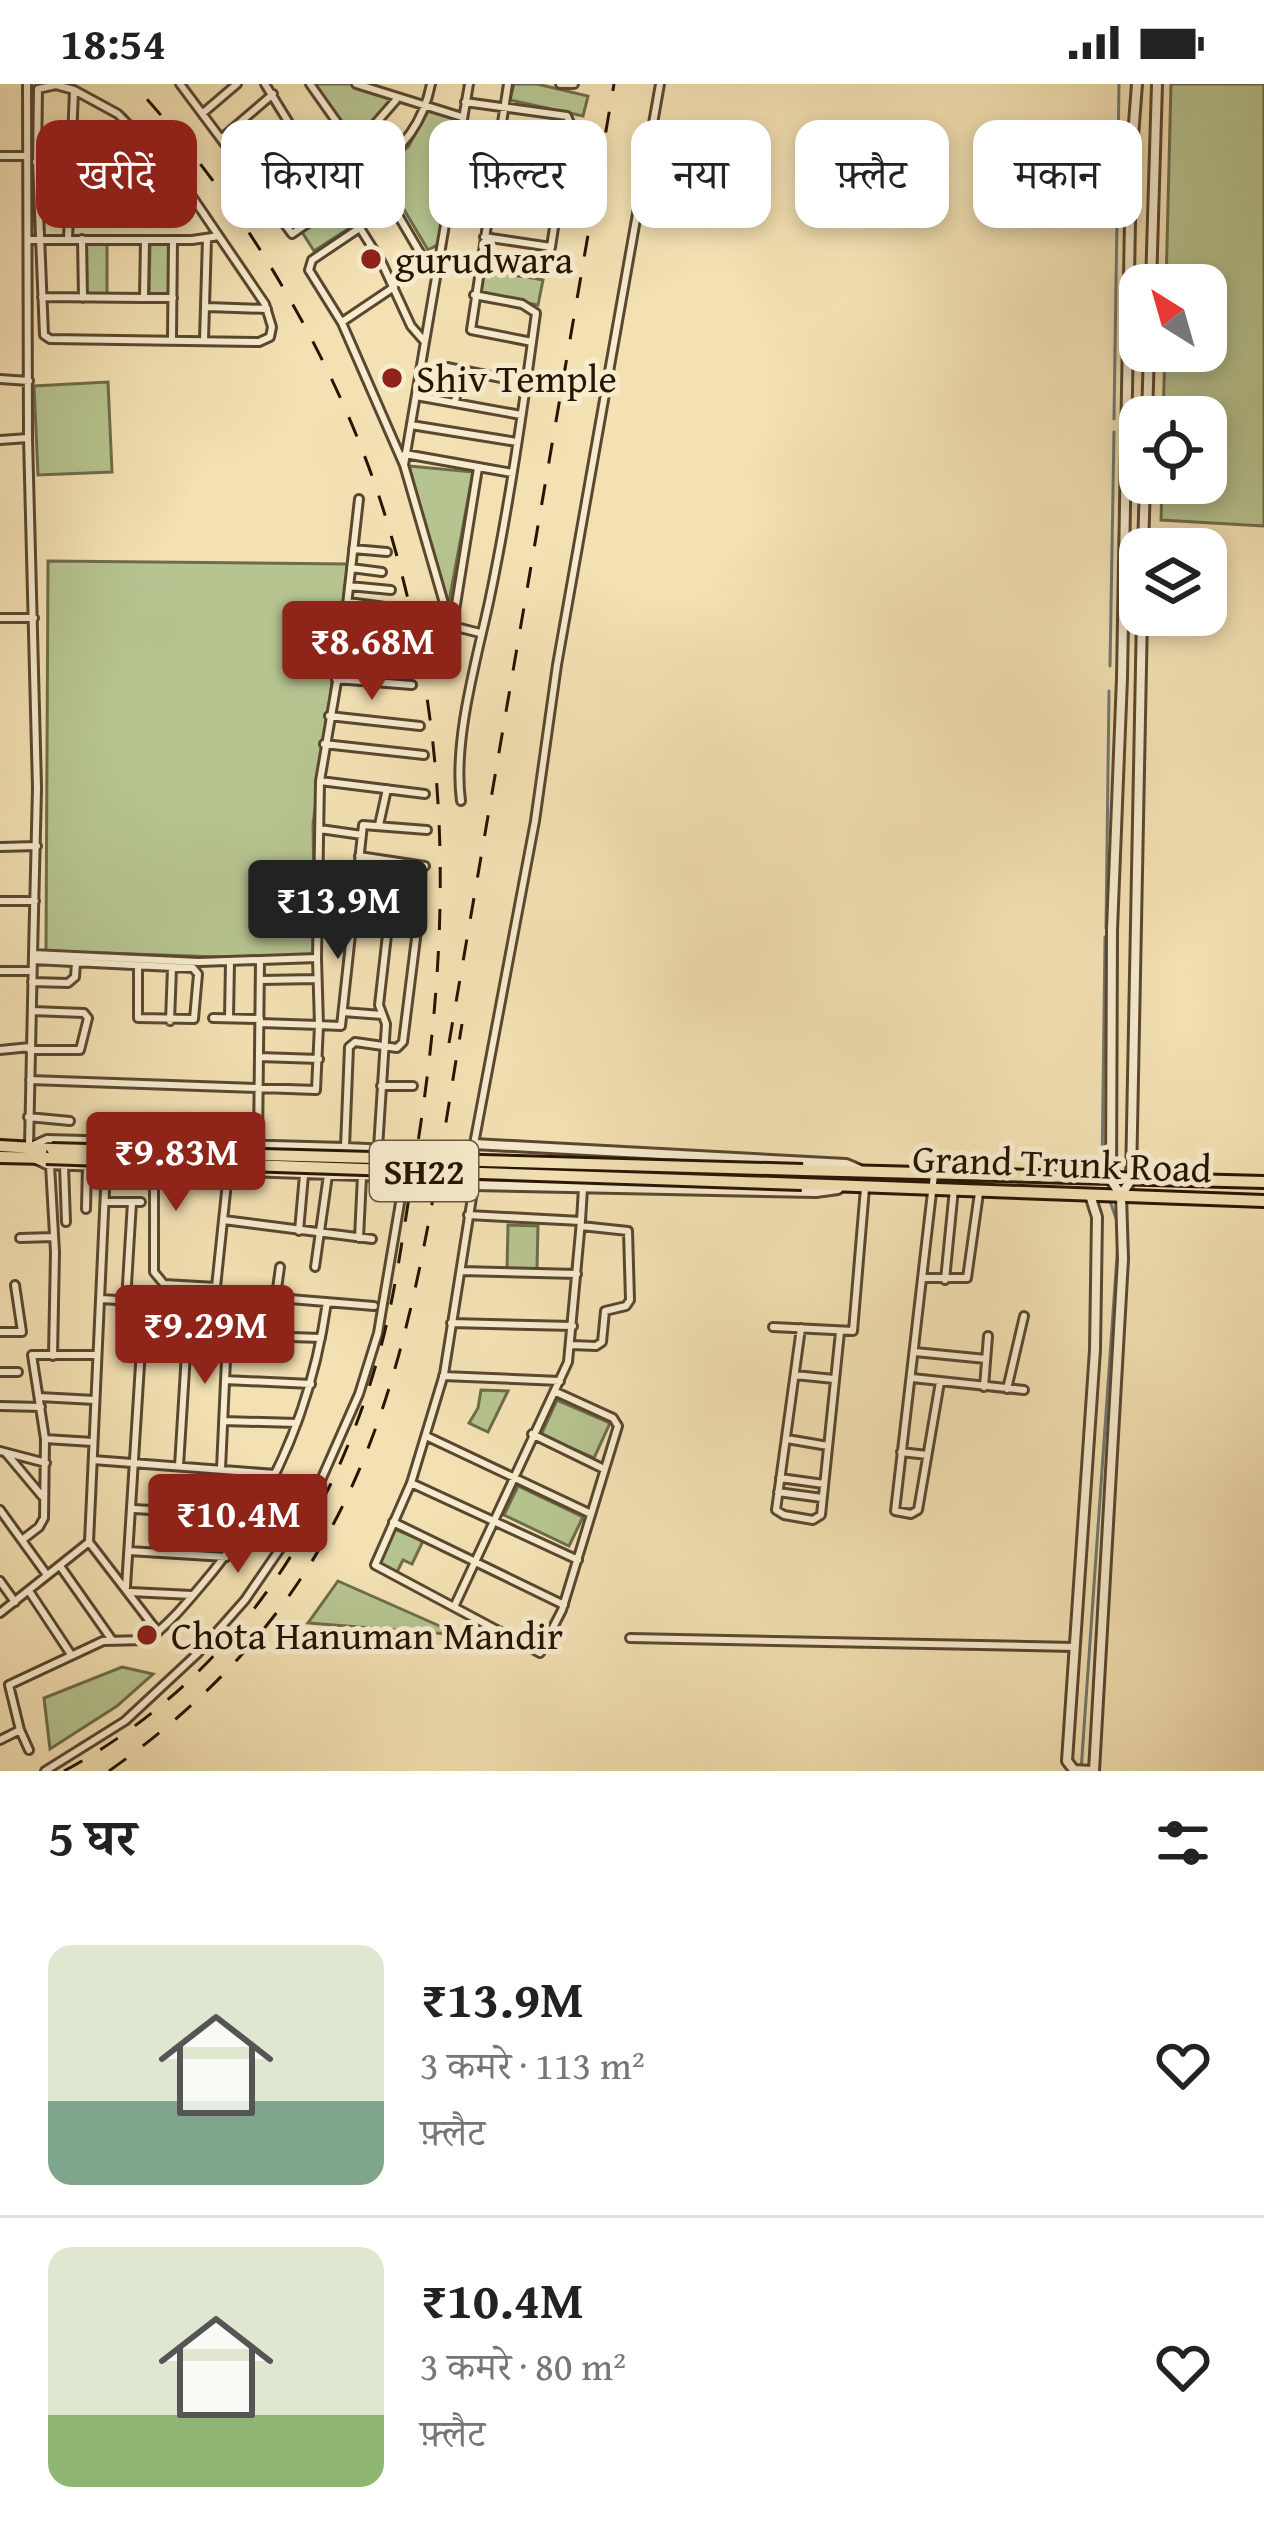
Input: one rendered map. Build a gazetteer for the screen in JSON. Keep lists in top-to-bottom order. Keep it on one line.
{"streets":{"highway":["Grand Trunk Road","SH22"]},"crossings":[["Grand Trunk Road","SH22"]],"places":["gurudwara","Shiv Temple","Chota Hanuman Mandir"],"north":"top left","page":{"status":"18:54","chip":["खरीदें","किराया","फ़िल्टर","नया","फ़्लैट","मकान"],"price":["₹8.68M","₹13.9M","₹9.83M","₹9.29M","₹10.4M"],"heading":"5 घर","list":[{"name":"₹13.9M","note":"3 कमरे · 113 m² · फ़्लैट"},{"name":"₹10.4M","note":"3 कमरे · 80 m² · फ़्लैट"}]}}
